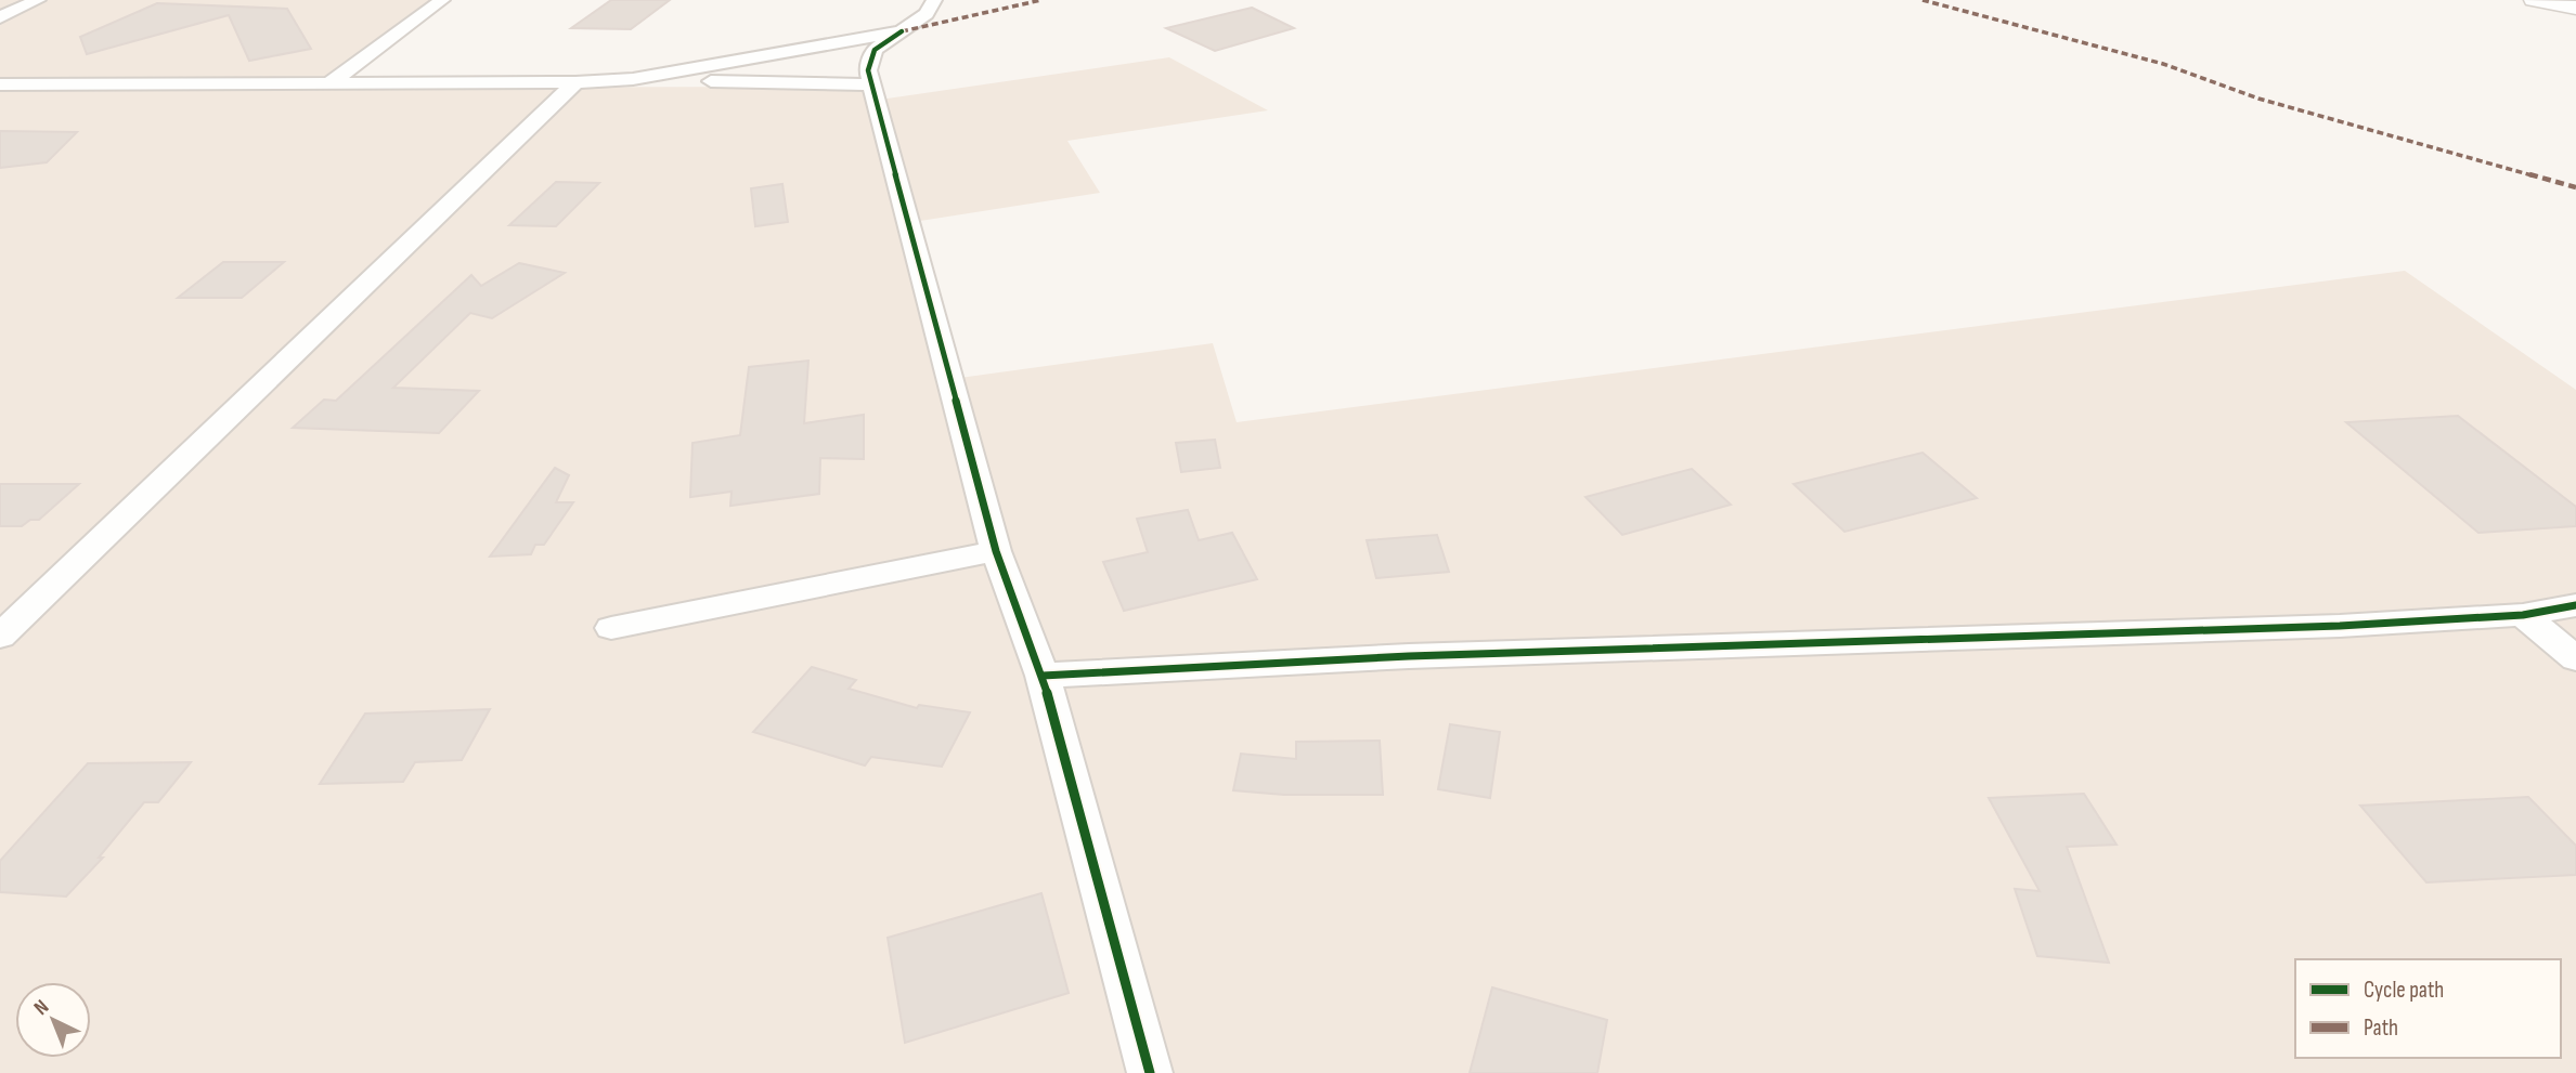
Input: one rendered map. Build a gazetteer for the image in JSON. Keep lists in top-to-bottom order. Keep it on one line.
{"legend":["Cycle path","Path"],"north":"top left"}
